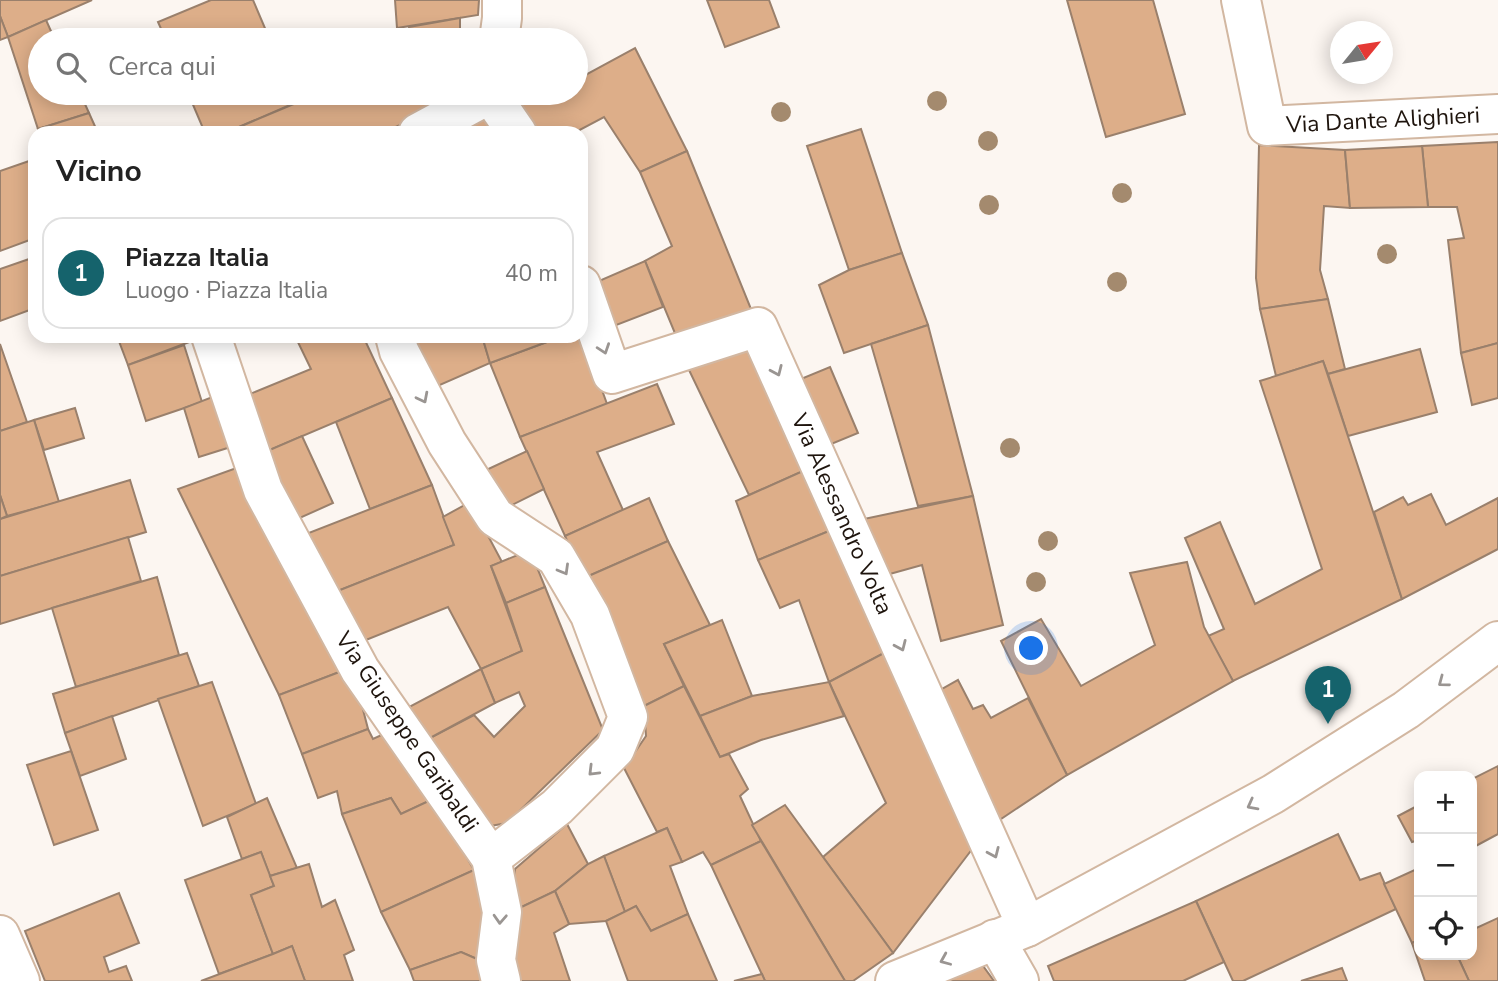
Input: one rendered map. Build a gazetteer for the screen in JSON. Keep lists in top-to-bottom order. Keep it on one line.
{"streets":{"street":["Via Dante Alighieri","Via Alessandro Volta","Via Giuseppe Garibaldi"]},"one_way":["Via Alessandro Volta"],"north":"top right","page":{"search":"Cerca qui","heading":"Vicino","list":[{"mark":"1","name":"Piazza Italia","note":"Luogo · Piazza Italia","value":"40 m"}],"pins":"1","map_buttons":["+","−"]}}
